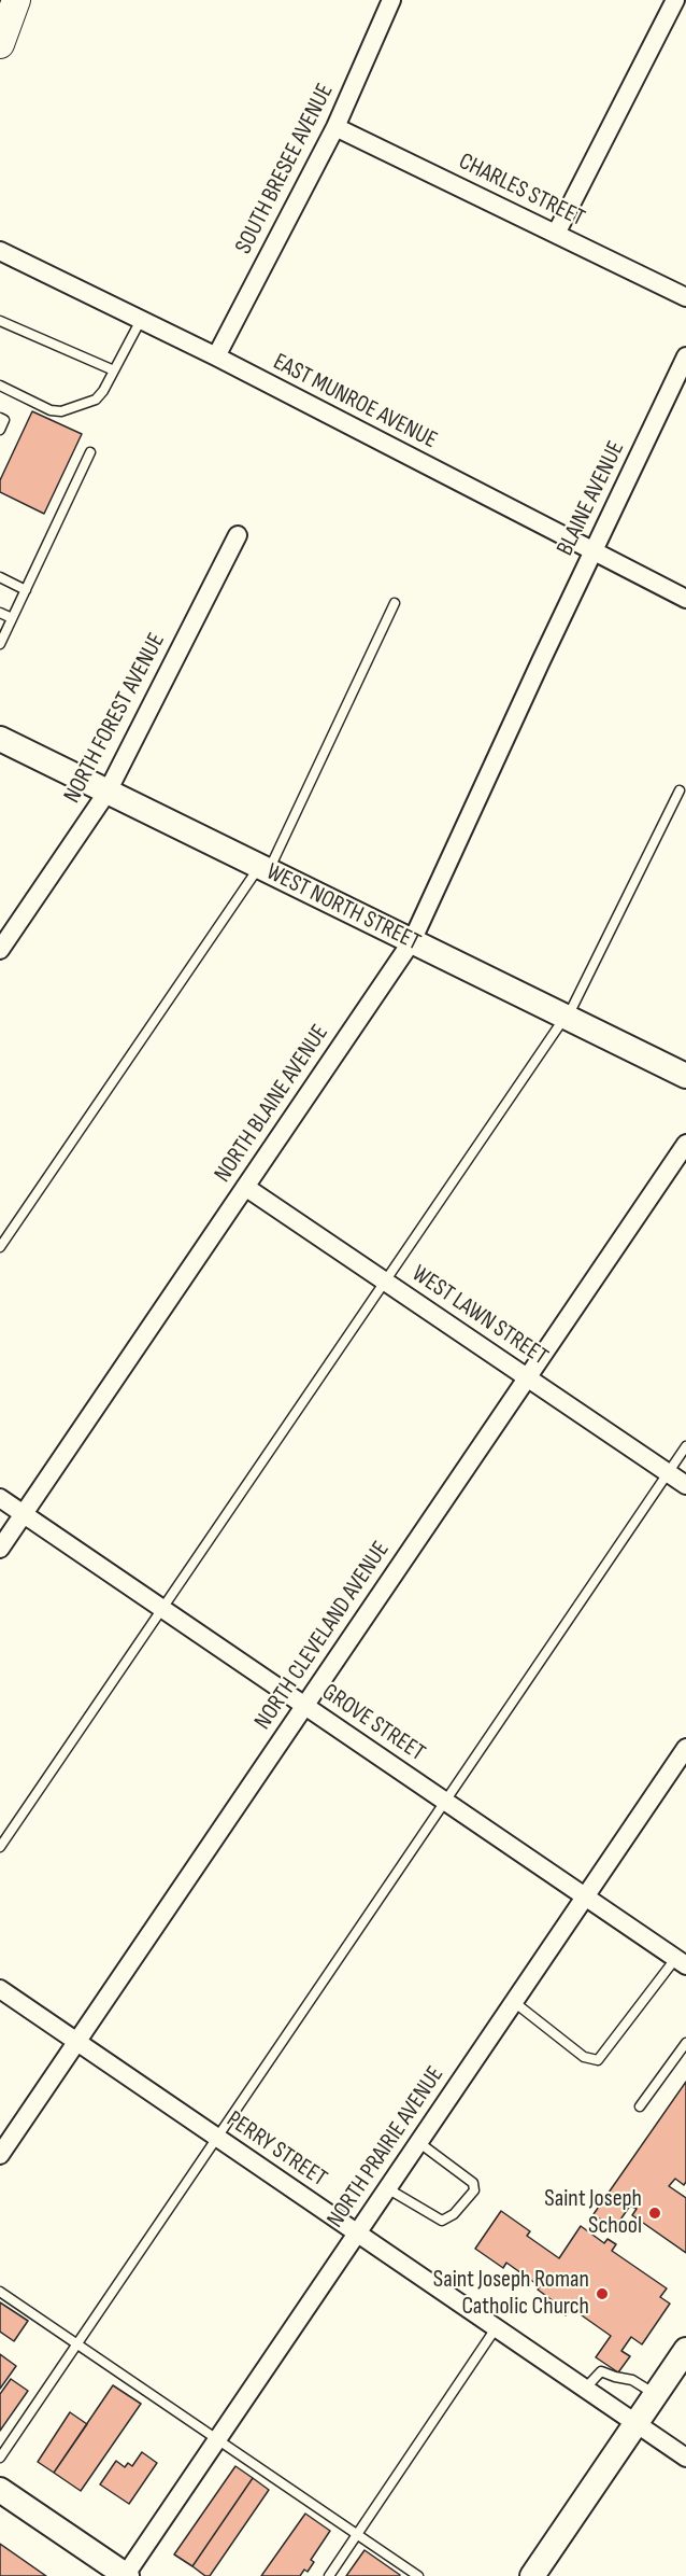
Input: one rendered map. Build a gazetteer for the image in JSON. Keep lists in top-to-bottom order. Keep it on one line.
{"streets":{"main road":["WEST NORTH STREET"],"street":["SOUTH BRESEE AVENUE","CHARLES STREET","EAST MUNROE AVENUE","BLAINE AVENUE","NORTH FOREST AVENUE","NORTH BLAINE AVENUE","WEST LAWN STREET","NORTH CLEVELAND AVENUE","GROVE STREET","NORTH PRAIRIE AVENUE","PERRY STREET"]},"crossings":[["SOUTH BRESEE AVENUE","CHARLES STREET"],["SOUTH BRESEE AVENUE","EAST MUNROE AVENUE"],["EAST MUNROE AVENUE","BLAINE AVENUE"],["BLAINE AVENUE","NORTH BLAINE AVENUE"],["NORTH FOREST AVENUE","WEST NORTH STREET"],["WEST NORTH STREET","NORTH BLAINE AVENUE"],["NORTH BLAINE AVENUE","WEST LAWN STREET"],["NORTH BLAINE AVENUE","GROVE STREET"],["WEST LAWN STREET","NORTH CLEVELAND AVENUE"],["NORTH CLEVELAND AVENUE","GROVE STREET"],["NORTH CLEVELAND AVENUE","PERRY STREET"],["GROVE STREET","NORTH PRAIRIE AVENUE"],["NORTH PRAIRIE AVENUE","PERRY STREET"]],"places":["Saint Joseph School","Saint Joseph Roman Catholic Church"]}
